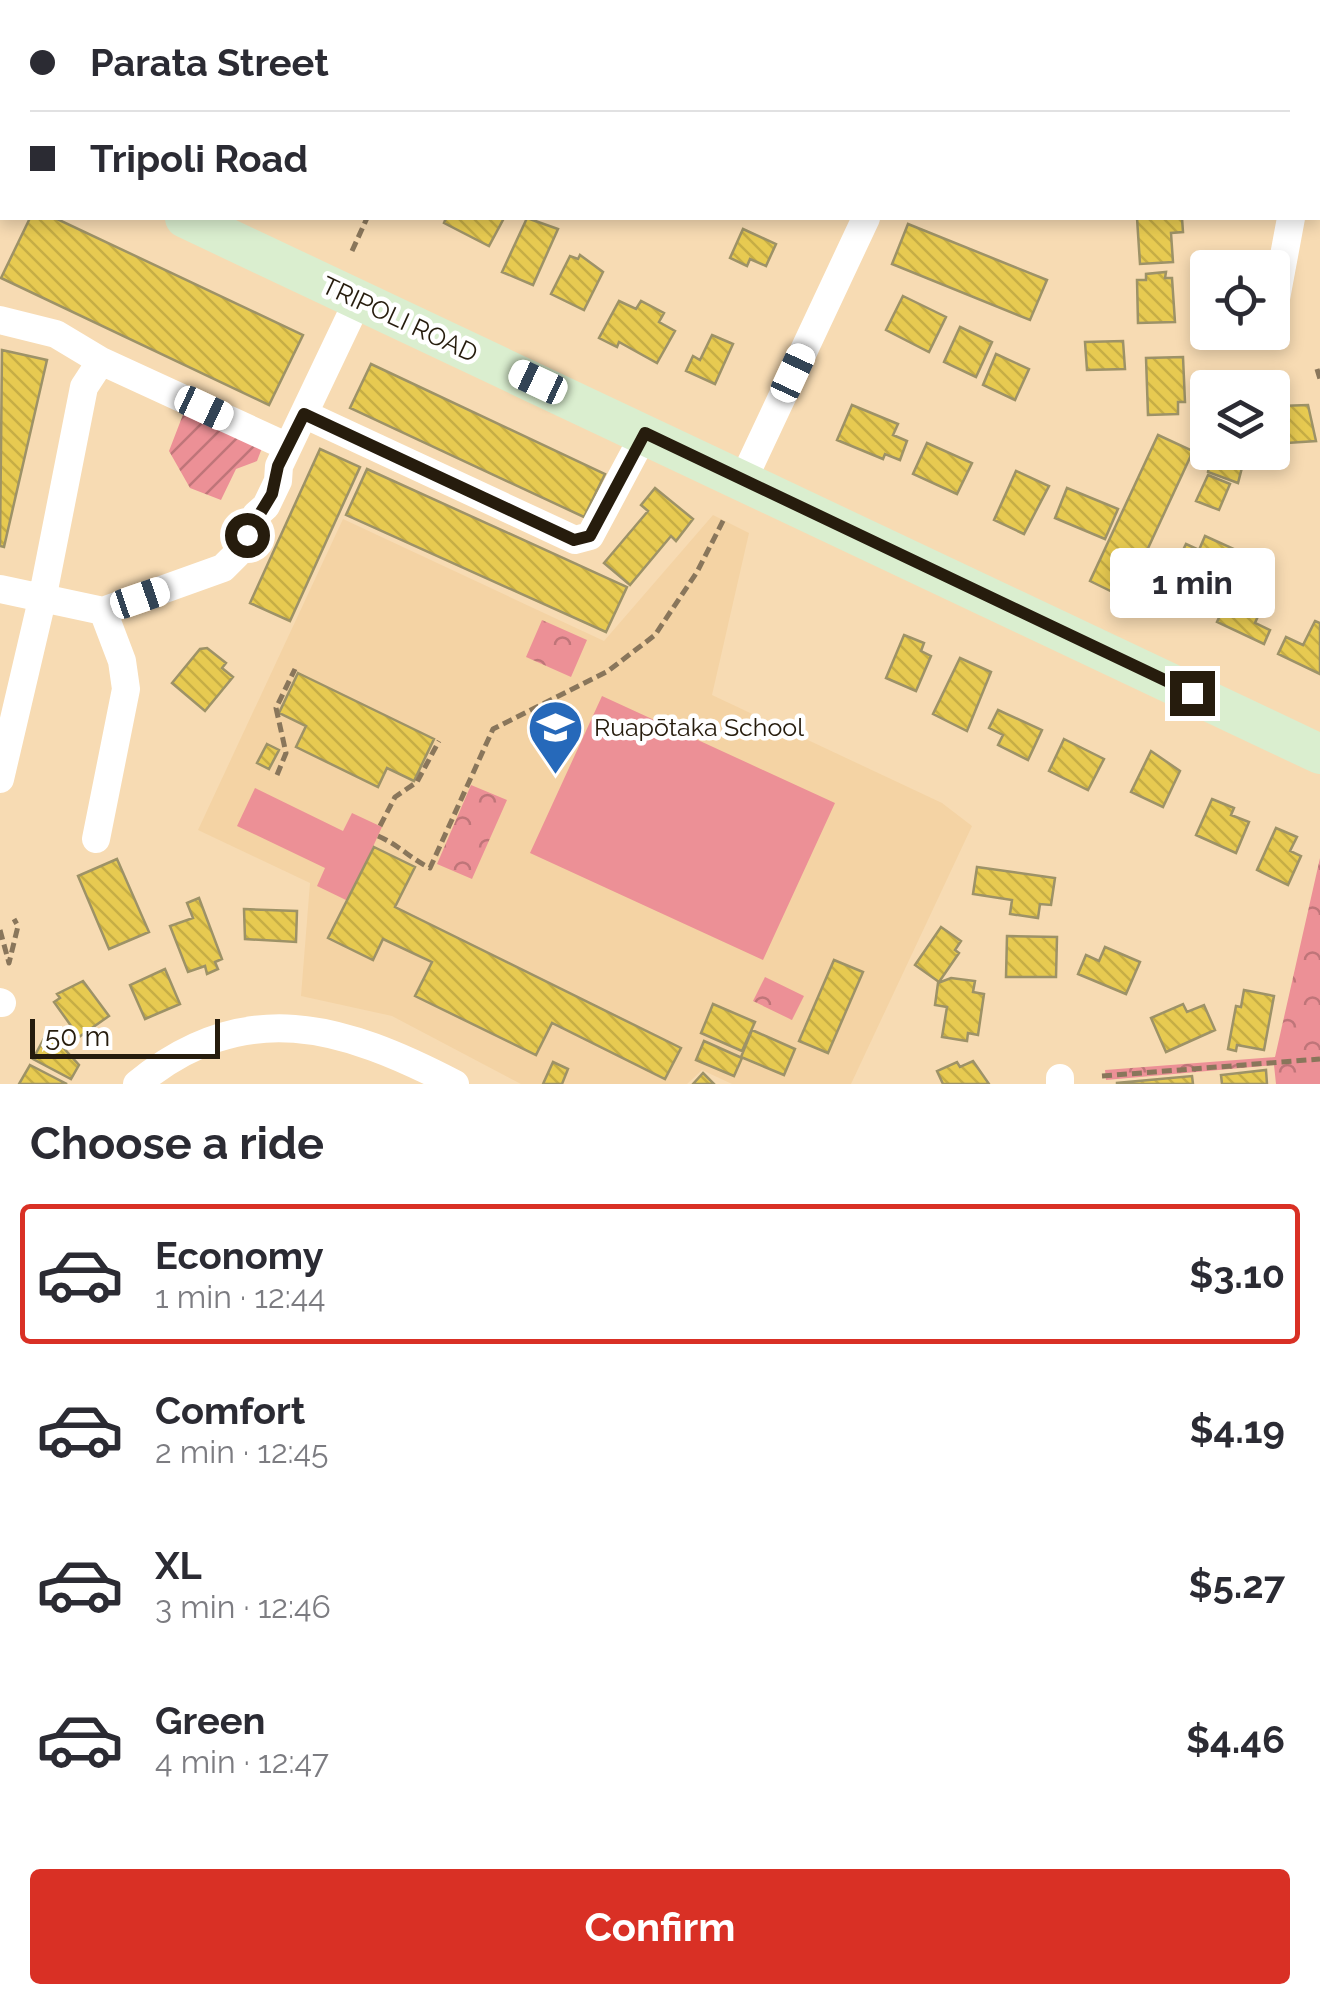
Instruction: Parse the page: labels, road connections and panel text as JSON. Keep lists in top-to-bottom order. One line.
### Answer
{"streets":{"street":["TRIPOLI ROAD"]},"places":{"school or university":["Ruapōtaka School"]},"scale_bar":"50 m","page":{"banner":["Parata Street","Tripoli Road"],"bubble":"1 min","scale":"50 m","heading":"Choose a ride","list":[{"name":"Economy","note":"1 min · 12:44","value":"$3.10"},{"name":"Comfort","note":"2 min · 12:45","value":"$4.19"},{"name":"XL","note":"3 min · 12:46","value":"$5.27"},{"name":"Green","note":"4 min · 12:47","value":"$4.46"}],"buttons":"Confirm"}}
